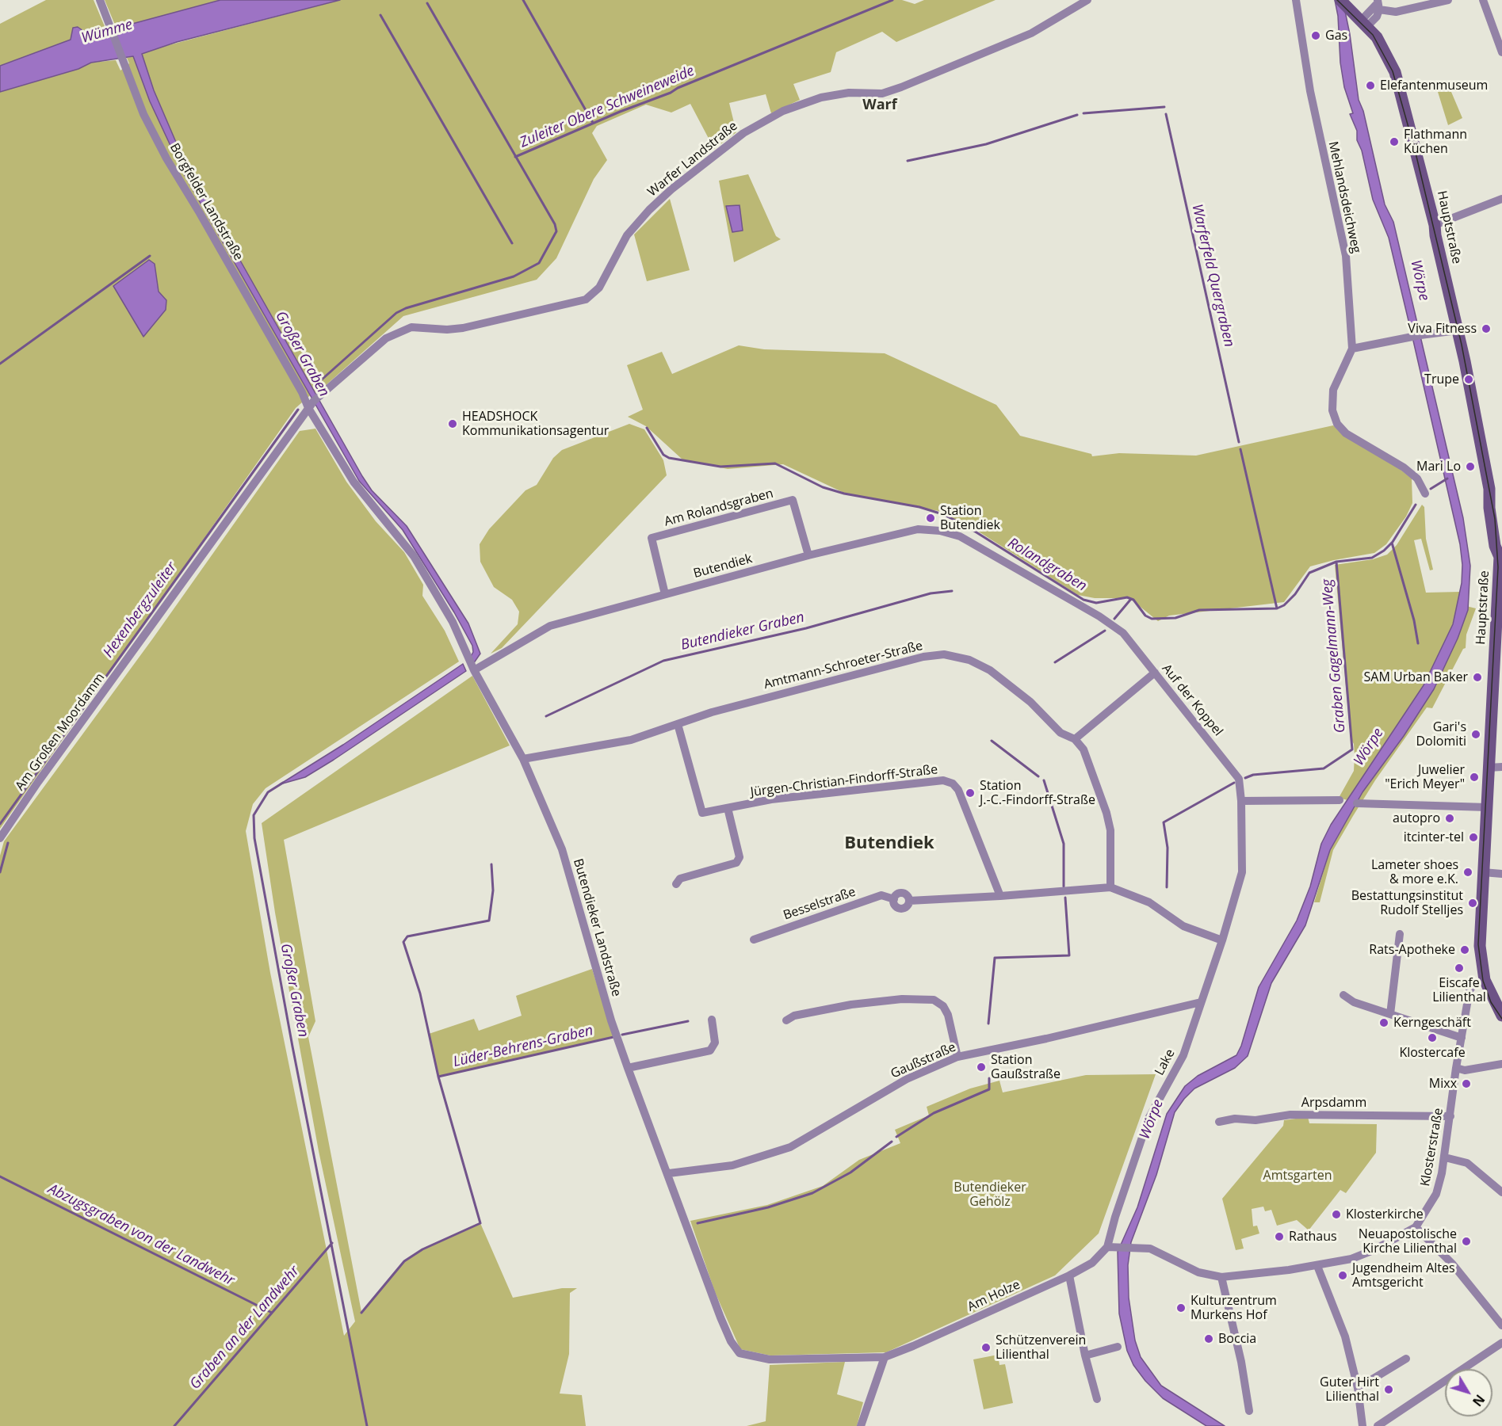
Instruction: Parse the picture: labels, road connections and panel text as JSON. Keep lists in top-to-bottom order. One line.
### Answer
{"streets":{"street":["Warfer Landstraße","Mehlandsdeichweg","Borgfelder Landstraße","Hauptstraße","Am Rolandsgraben","Butendiek","Amtmann-Schroeter-Straße","Auf der Koppel","Am Großen Moordamm","Jürgen-Christian-Findorff-Straße","Besselstraße","Butendieker Landstraße","Gaußstraße","Lake","Arpsdamm","Klosterstraße","Am Holze"]},"crossings":[["Warfer Landstraße","Borgfelder Landstraße"],["Warfer Landstraße","Am Großen Moordamm"],["Warfer Landstraße","Butendieker Landstraße"],["Borgfelder Landstraße","Am Großen Moordamm"],["Borgfelder Landstraße","Butendieker Landstraße"],["Hauptstraße","Klosterstraße"],["Am Rolandsgraben","Butendiek"],["Butendiek","Auf der Koppel"],["Butendiek","Butendieker Landstraße"],["Amtmann-Schroeter-Straße","Jürgen-Christian-Findorff-Straße"],["Amtmann-Schroeter-Straße","Butendieker Landstraße"],["Auf der Koppel","Lake"],["Am Großen Moordamm","Butendieker Landstraße"],["Jürgen-Christian-Findorff-Straße","Besselstraße"],["Butendieker Landstraße","Gaußstraße"],["Butendieker Landstraße","Am Holze"],["Gaußstraße","Lake"],["Lake","Klosterstraße"],["Lake","Am Holze"],["Arpsdamm","Klosterstraße"],["Klosterstraße","Am Holze"]],"districts":["Warf","Butendiek"],"water":["Wümme","Zuleiter Obere Schweineweide","Warferfeld Quergraben","Wörpe","Großer Graben","Rolandgraben","Hexenbergzuleiter","Butendieker Graben","Graben Gagelmann-Weg","Lüder-Behrens-Graben","Abzugsgraben von der Landwehr","Graben an der Landwehr"],"parks":["Amtsgarten","Butendieker Gehölz"],"places":["Gas","Elefantenmuseum","Flathmann Küchen","Viva Fitness","Trupe","HEADSHOCK Kommunikationsagentur","Mari Lo","Station Butendiek","SAM Urban Baker","Gari's Dolomiti","Juwelier \"Erich Meyer\"","Station J.-C.-Findorff-Straße","autopro","itcinter-tel","Lameter shoes & more e.K.","Bestattungsinstitut Rudolf Stelljes","Rats-Apotheke","Eiscafe Lilienthal","Kerngeschäft","Klostercafe","Station Gaußstraße","Mixx","Klosterkirche","Rathaus","Neuapostolische Kirche Lilienthal","Jugendheim Altes Amtsgericht","Kulturzentrum Murkens Hof","Boccia","Schützenverein Lilienthal","Guter Hirt Lilienthal"],"north":"bottom right"}
